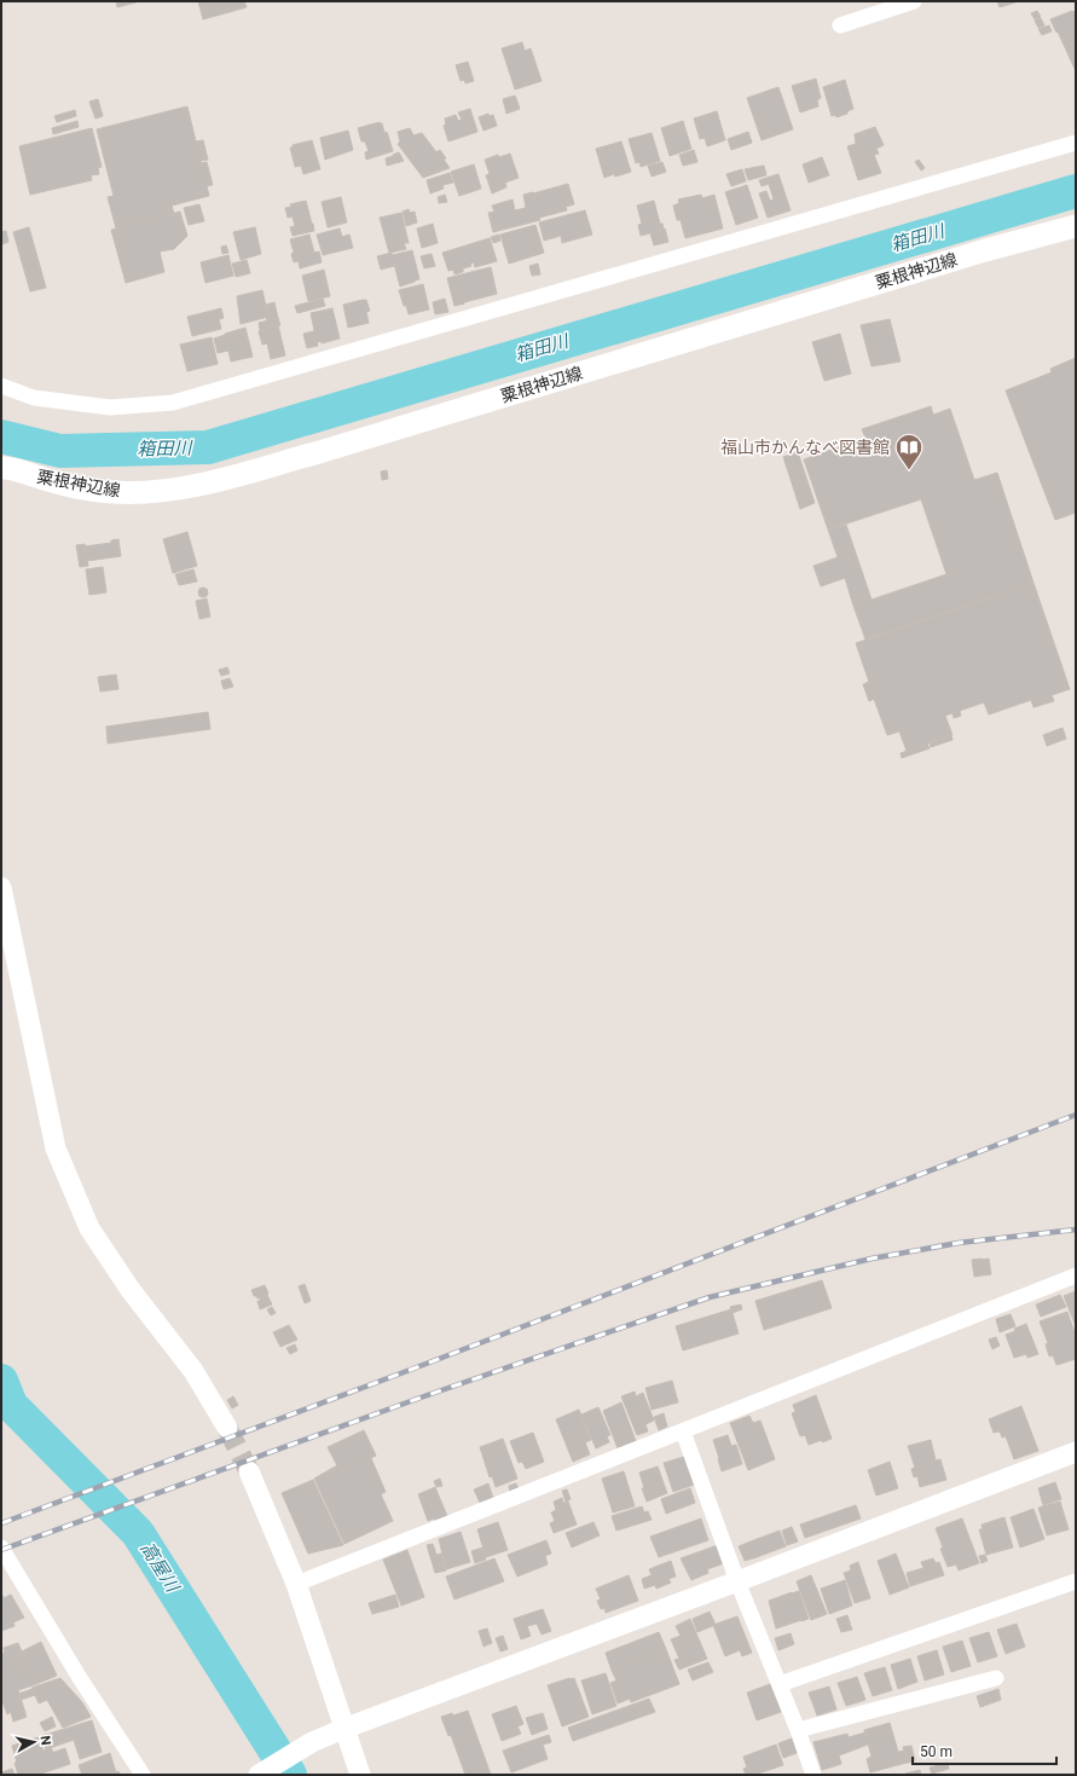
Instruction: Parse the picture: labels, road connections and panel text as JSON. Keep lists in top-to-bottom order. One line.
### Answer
{"streets":{"main road":["粟根神辺線"]},"water":["箱田川","高屋川"],"places":{"library":["福山市かんなべ図書館"]},"scale_bar":"50 m","north":"right"}
